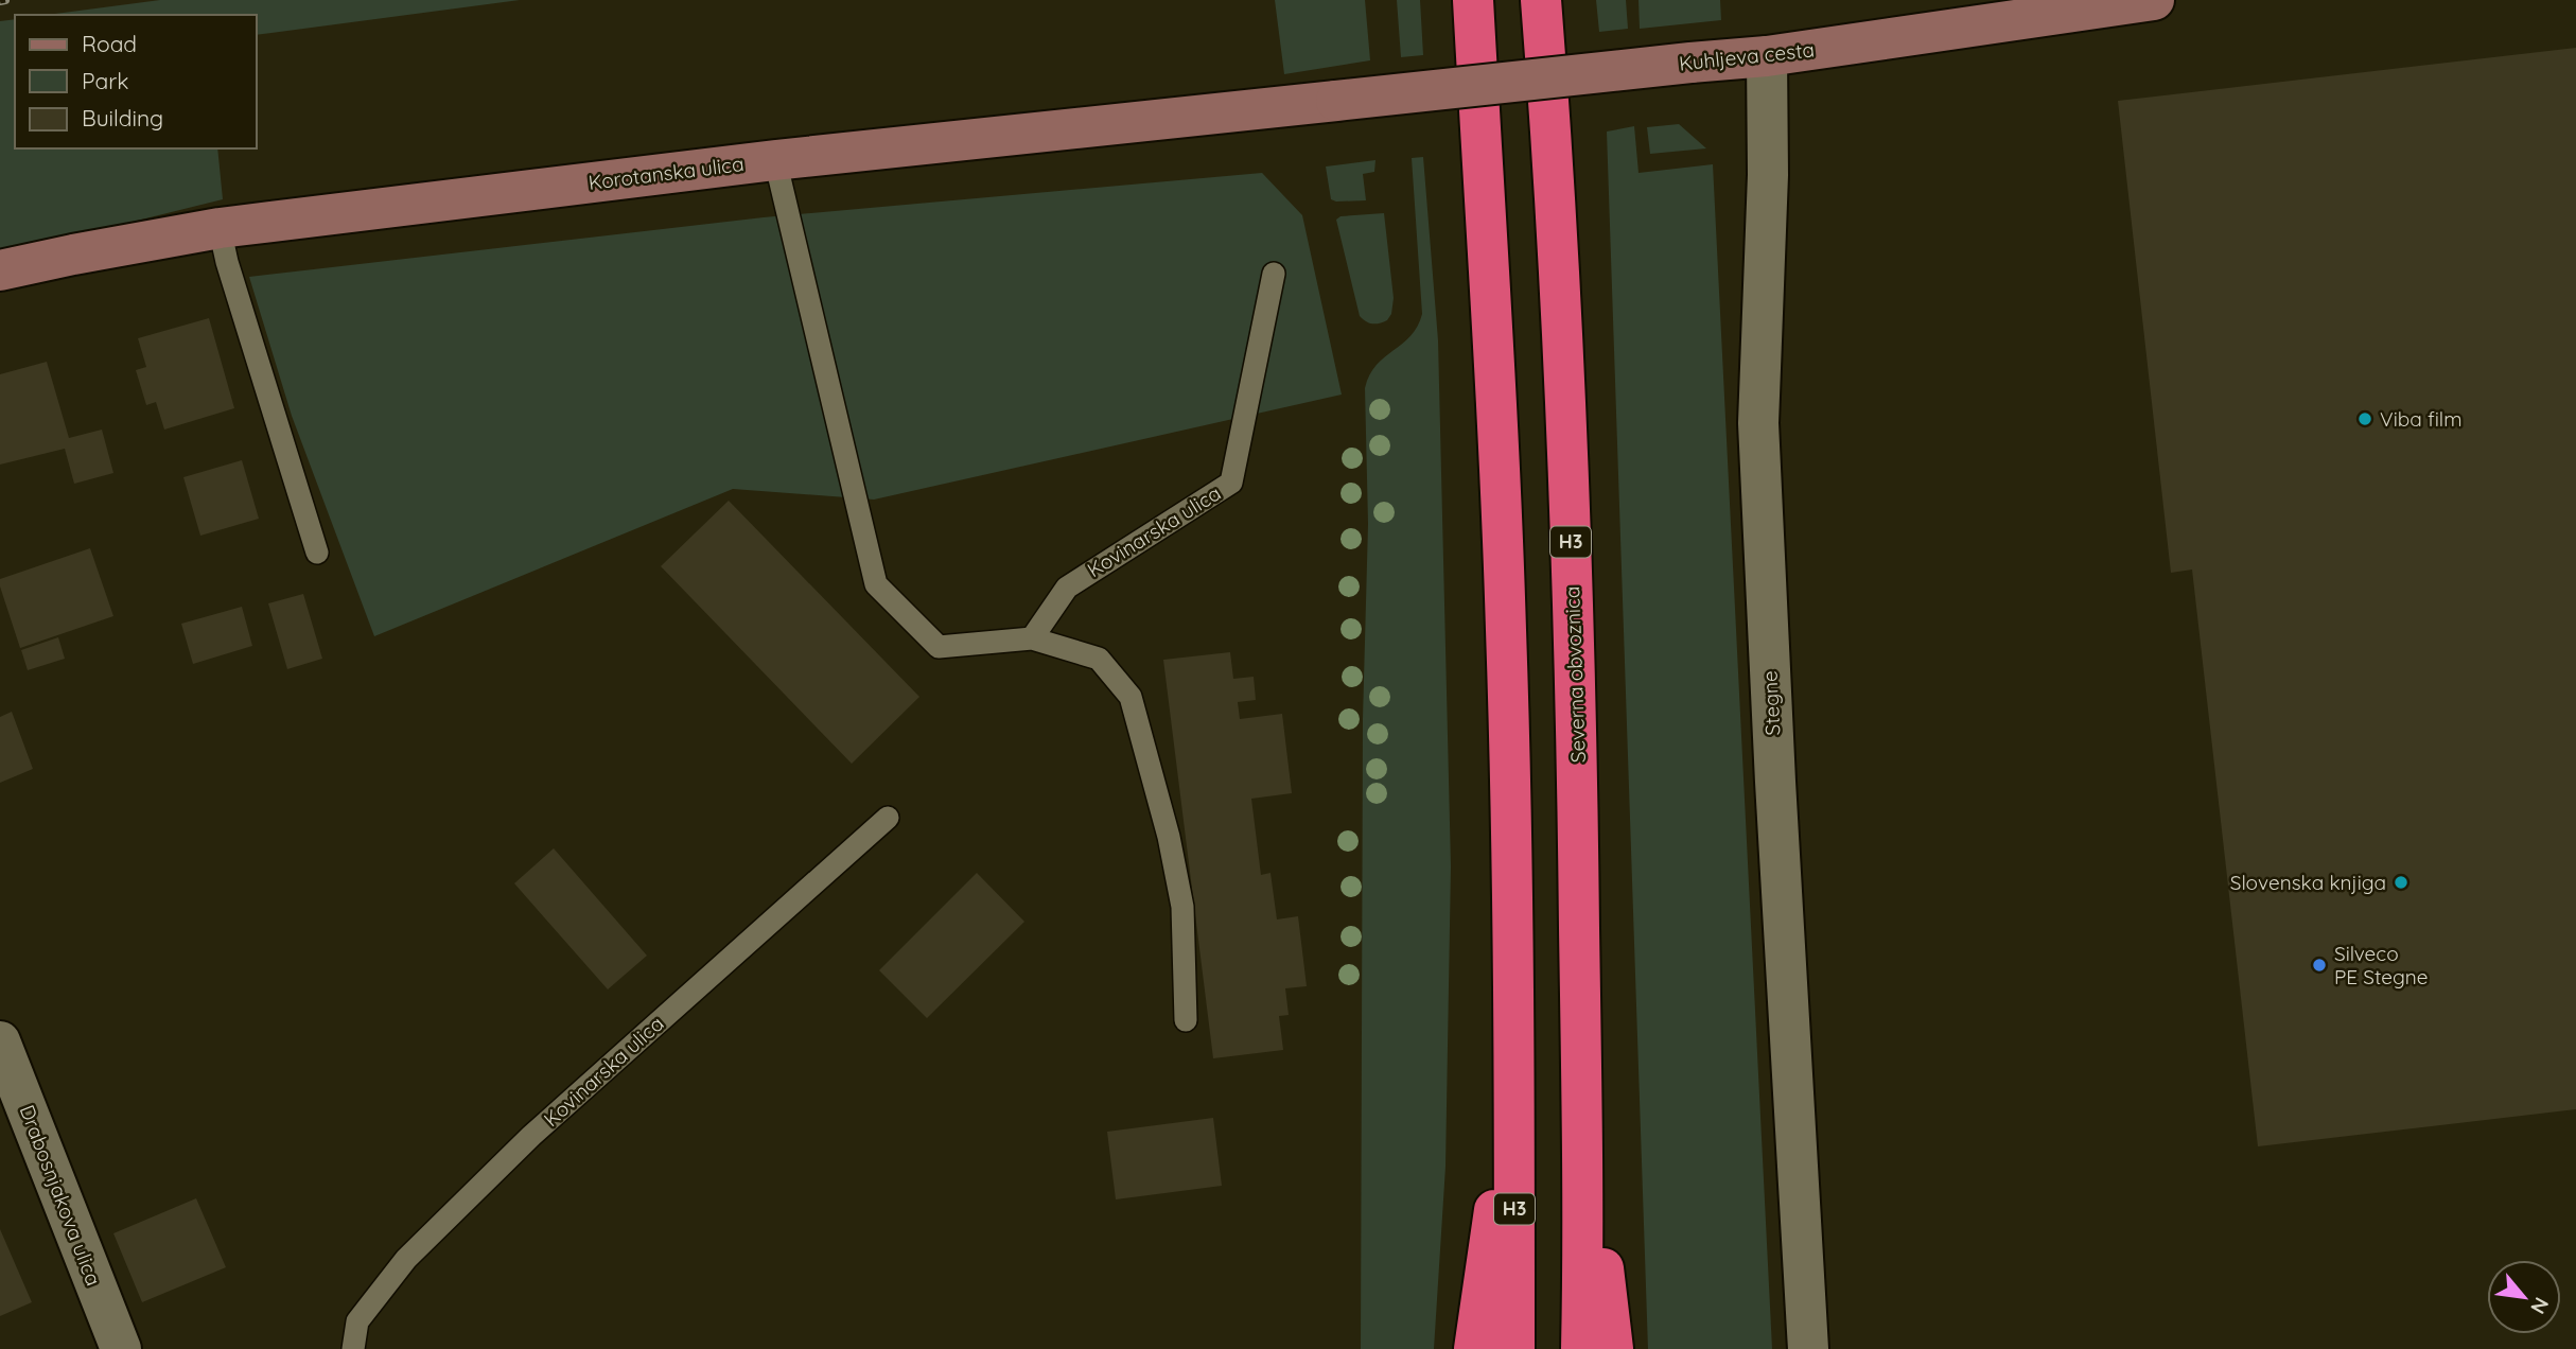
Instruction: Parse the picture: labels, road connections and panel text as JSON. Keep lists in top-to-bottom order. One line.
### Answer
{"streets":{"highway":["H3","Severna obvoznica"],"street":["Kuhljeva cesta","Korotanska ulica","Stegne","Drabosnjakova ulica"],"lane":["Kovinarska ulica"]},"crossings":[["Kuhljeva cesta","Korotanska ulica"],["Kuhljeva cesta","Stegne"]],"places":["Viba film","Slovenska knjiga","Silveco PE Stegne"],"legend":["Road","Park","Building"],"north":"bottom right"}
